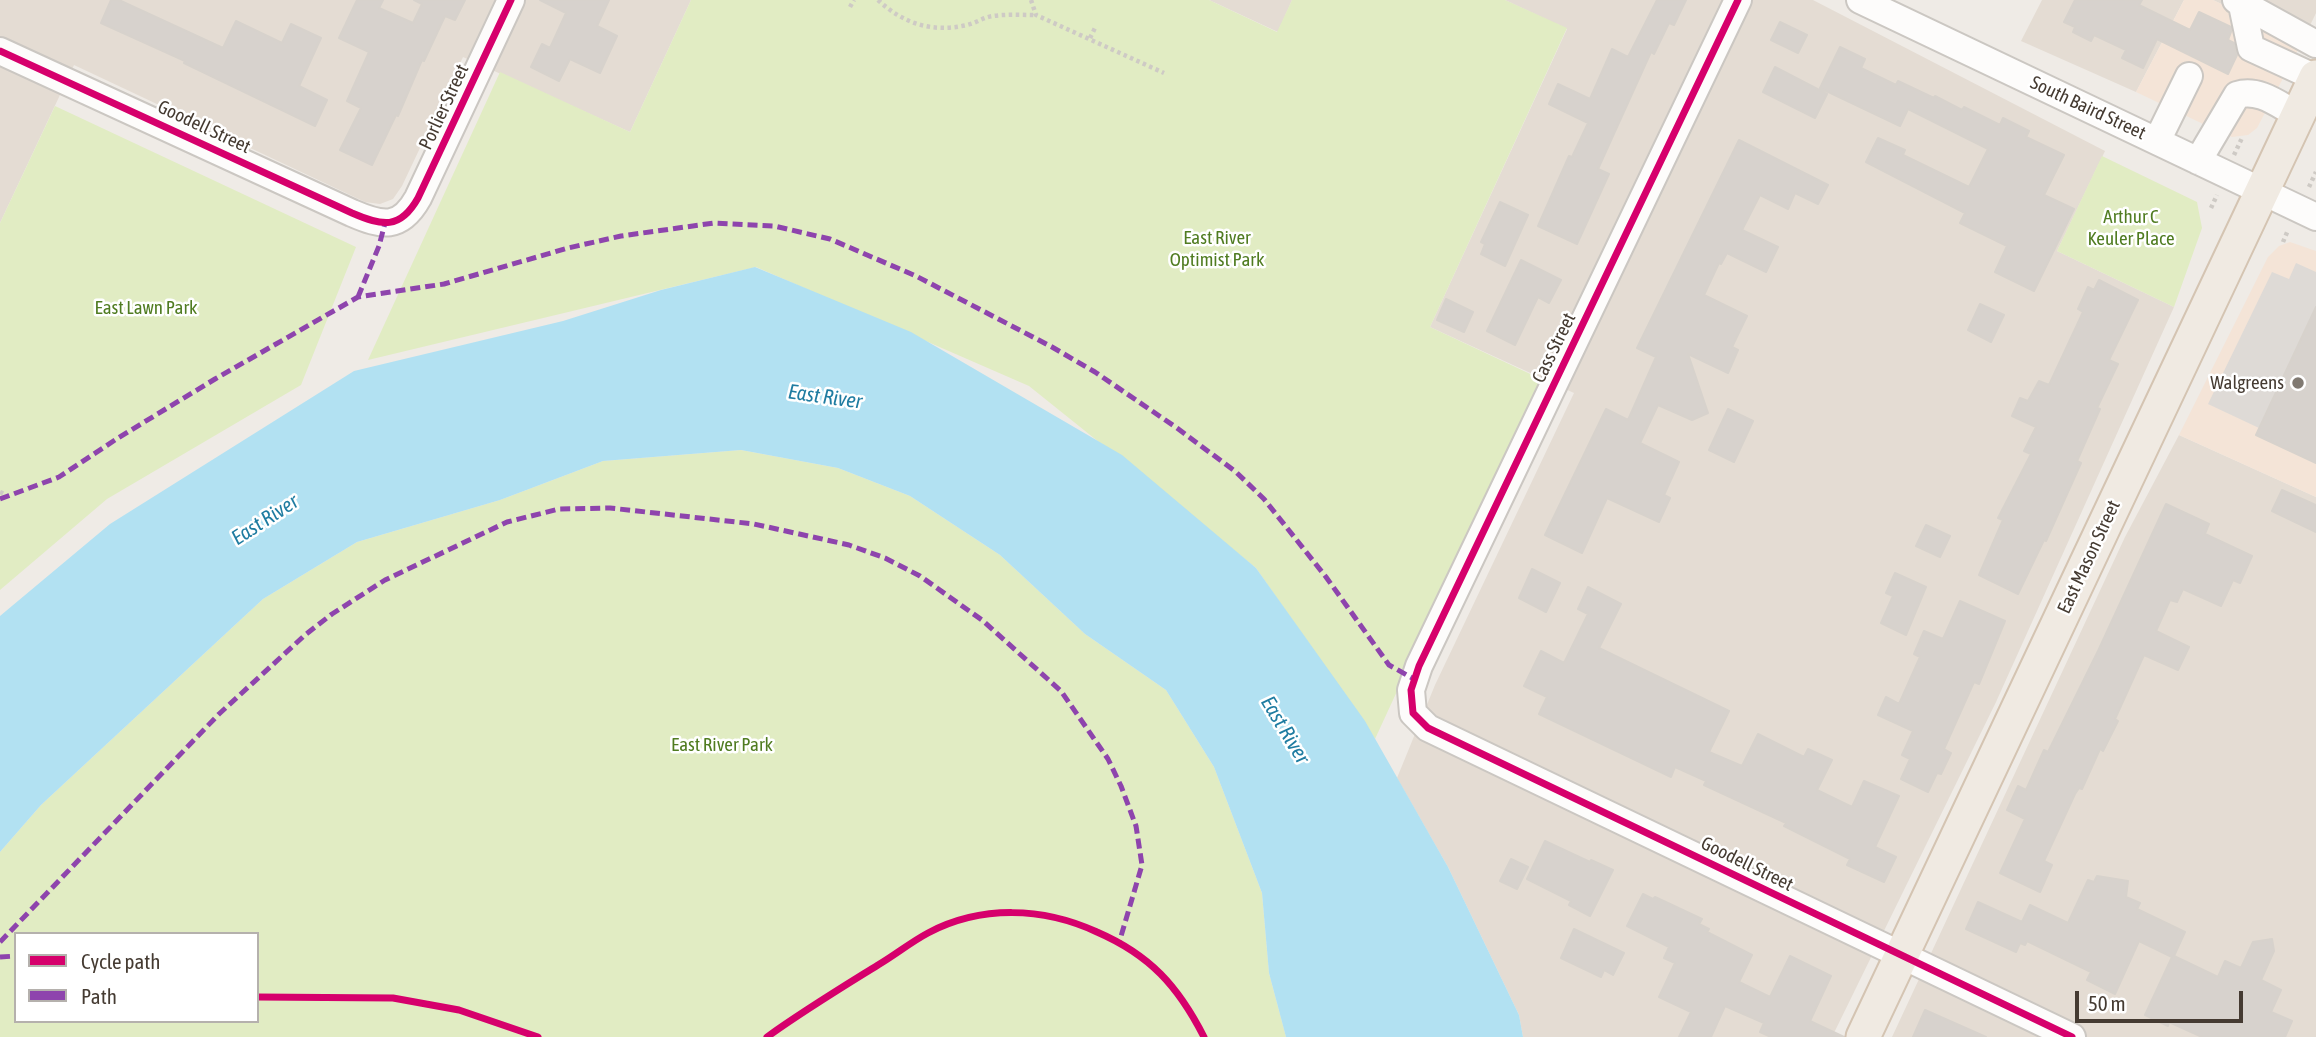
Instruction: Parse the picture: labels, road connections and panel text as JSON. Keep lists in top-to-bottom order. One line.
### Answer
{"streets":{"main road":["East Mason Street"],"street":["Porlier Street","South Baird Street","Goodell Street","Cass Street"]},"crossings":[["Porlier Street","Goodell Street"],["South Baird Street","East Mason Street"],["Goodell Street","Cass Street"],["Goodell Street","East Mason Street"]],"water":["East River"],"parks":["Arthur C Keuler Place","East River Optimist Park","East Lawn Park","East River Park"],"places":["Walgreens"],"legend":["Cycle path","Path"],"scale_bar":"50 m"}
